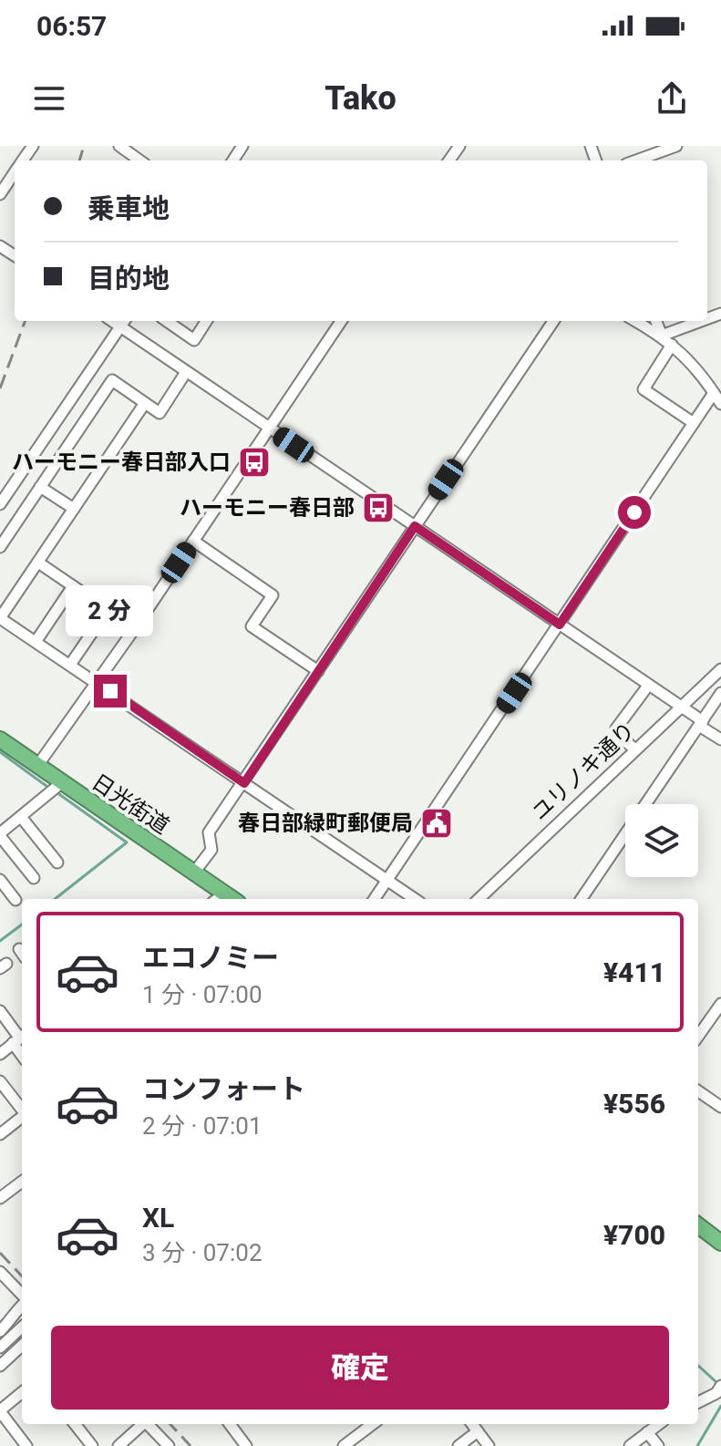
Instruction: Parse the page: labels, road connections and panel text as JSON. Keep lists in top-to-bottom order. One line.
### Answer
{"streets":{"highway":["日光街道"],"street":["ユリノキ通り"]},"places":{"bus stop":["ハーモニー春日部入口","ハーモニー春日部"],"public building":["春日部緑町郵便局"]},"page":{"status":"06:57","header":"Tako","banner":["乗車地","目的地"],"bubble":"2 分","list":[{"name":"エコノミー","note":"1 分 · 07:00","value":"¥411"},{"name":"コンフォート","note":"2 分 · 07:01","value":"¥556"},{"name":"XL","note":"3 分 · 07:02","value":"¥700"}],"buttons":"確定"}}
